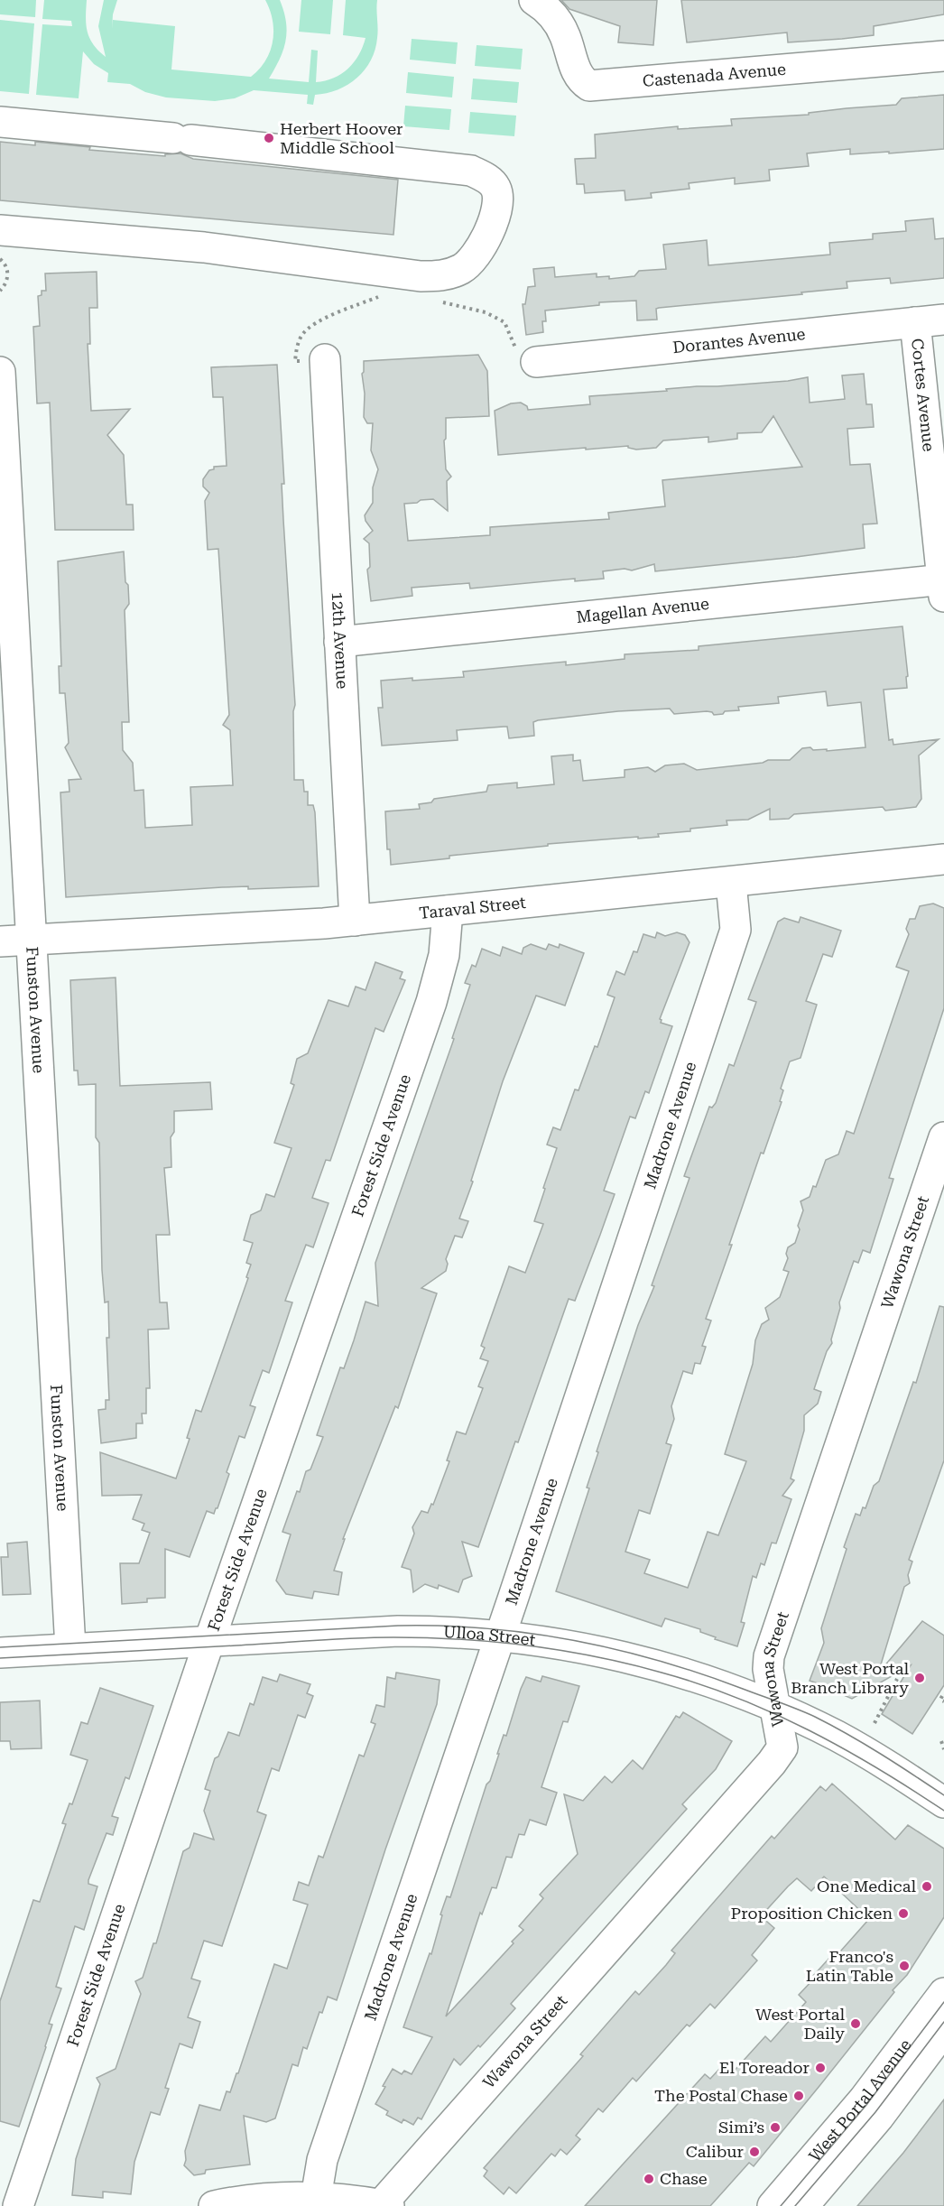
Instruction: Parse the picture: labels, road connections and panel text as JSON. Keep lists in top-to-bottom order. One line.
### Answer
{"streets":{"street":["Castenada Avenue","Dorantes Avenue","Cortes Avenue","Magellan Avenue","12th Avenue","Taraval Street","Funston Avenue","Madrone Avenue","Forest Side Avenue","Wawona Street","Ulloa Street","West Portal Avenue"]},"crossings":[["Dorantes Avenue","Cortes Avenue"],["Cortes Avenue","Magellan Avenue"],["Magellan Avenue","12th Avenue"],["12th Avenue","Taraval Street"],["Taraval Street","Funston Avenue"],["Taraval Street","Madrone Avenue"],["Taraval Street","Forest Side Avenue"],["Funston Avenue","Ulloa Street"],["Madrone Avenue","Ulloa Street"],["Forest Side Avenue","Ulloa Street"],["Wawona Street","Ulloa Street"]],"places":["Herbert Hoover Middle School","West Portal Branch Library","One Medical","Proposition Chicken","Franco's Latin Table","West Portal Daily","El Toreador","The Postal Chase","Simi’s","Calibur","Chase"]}
